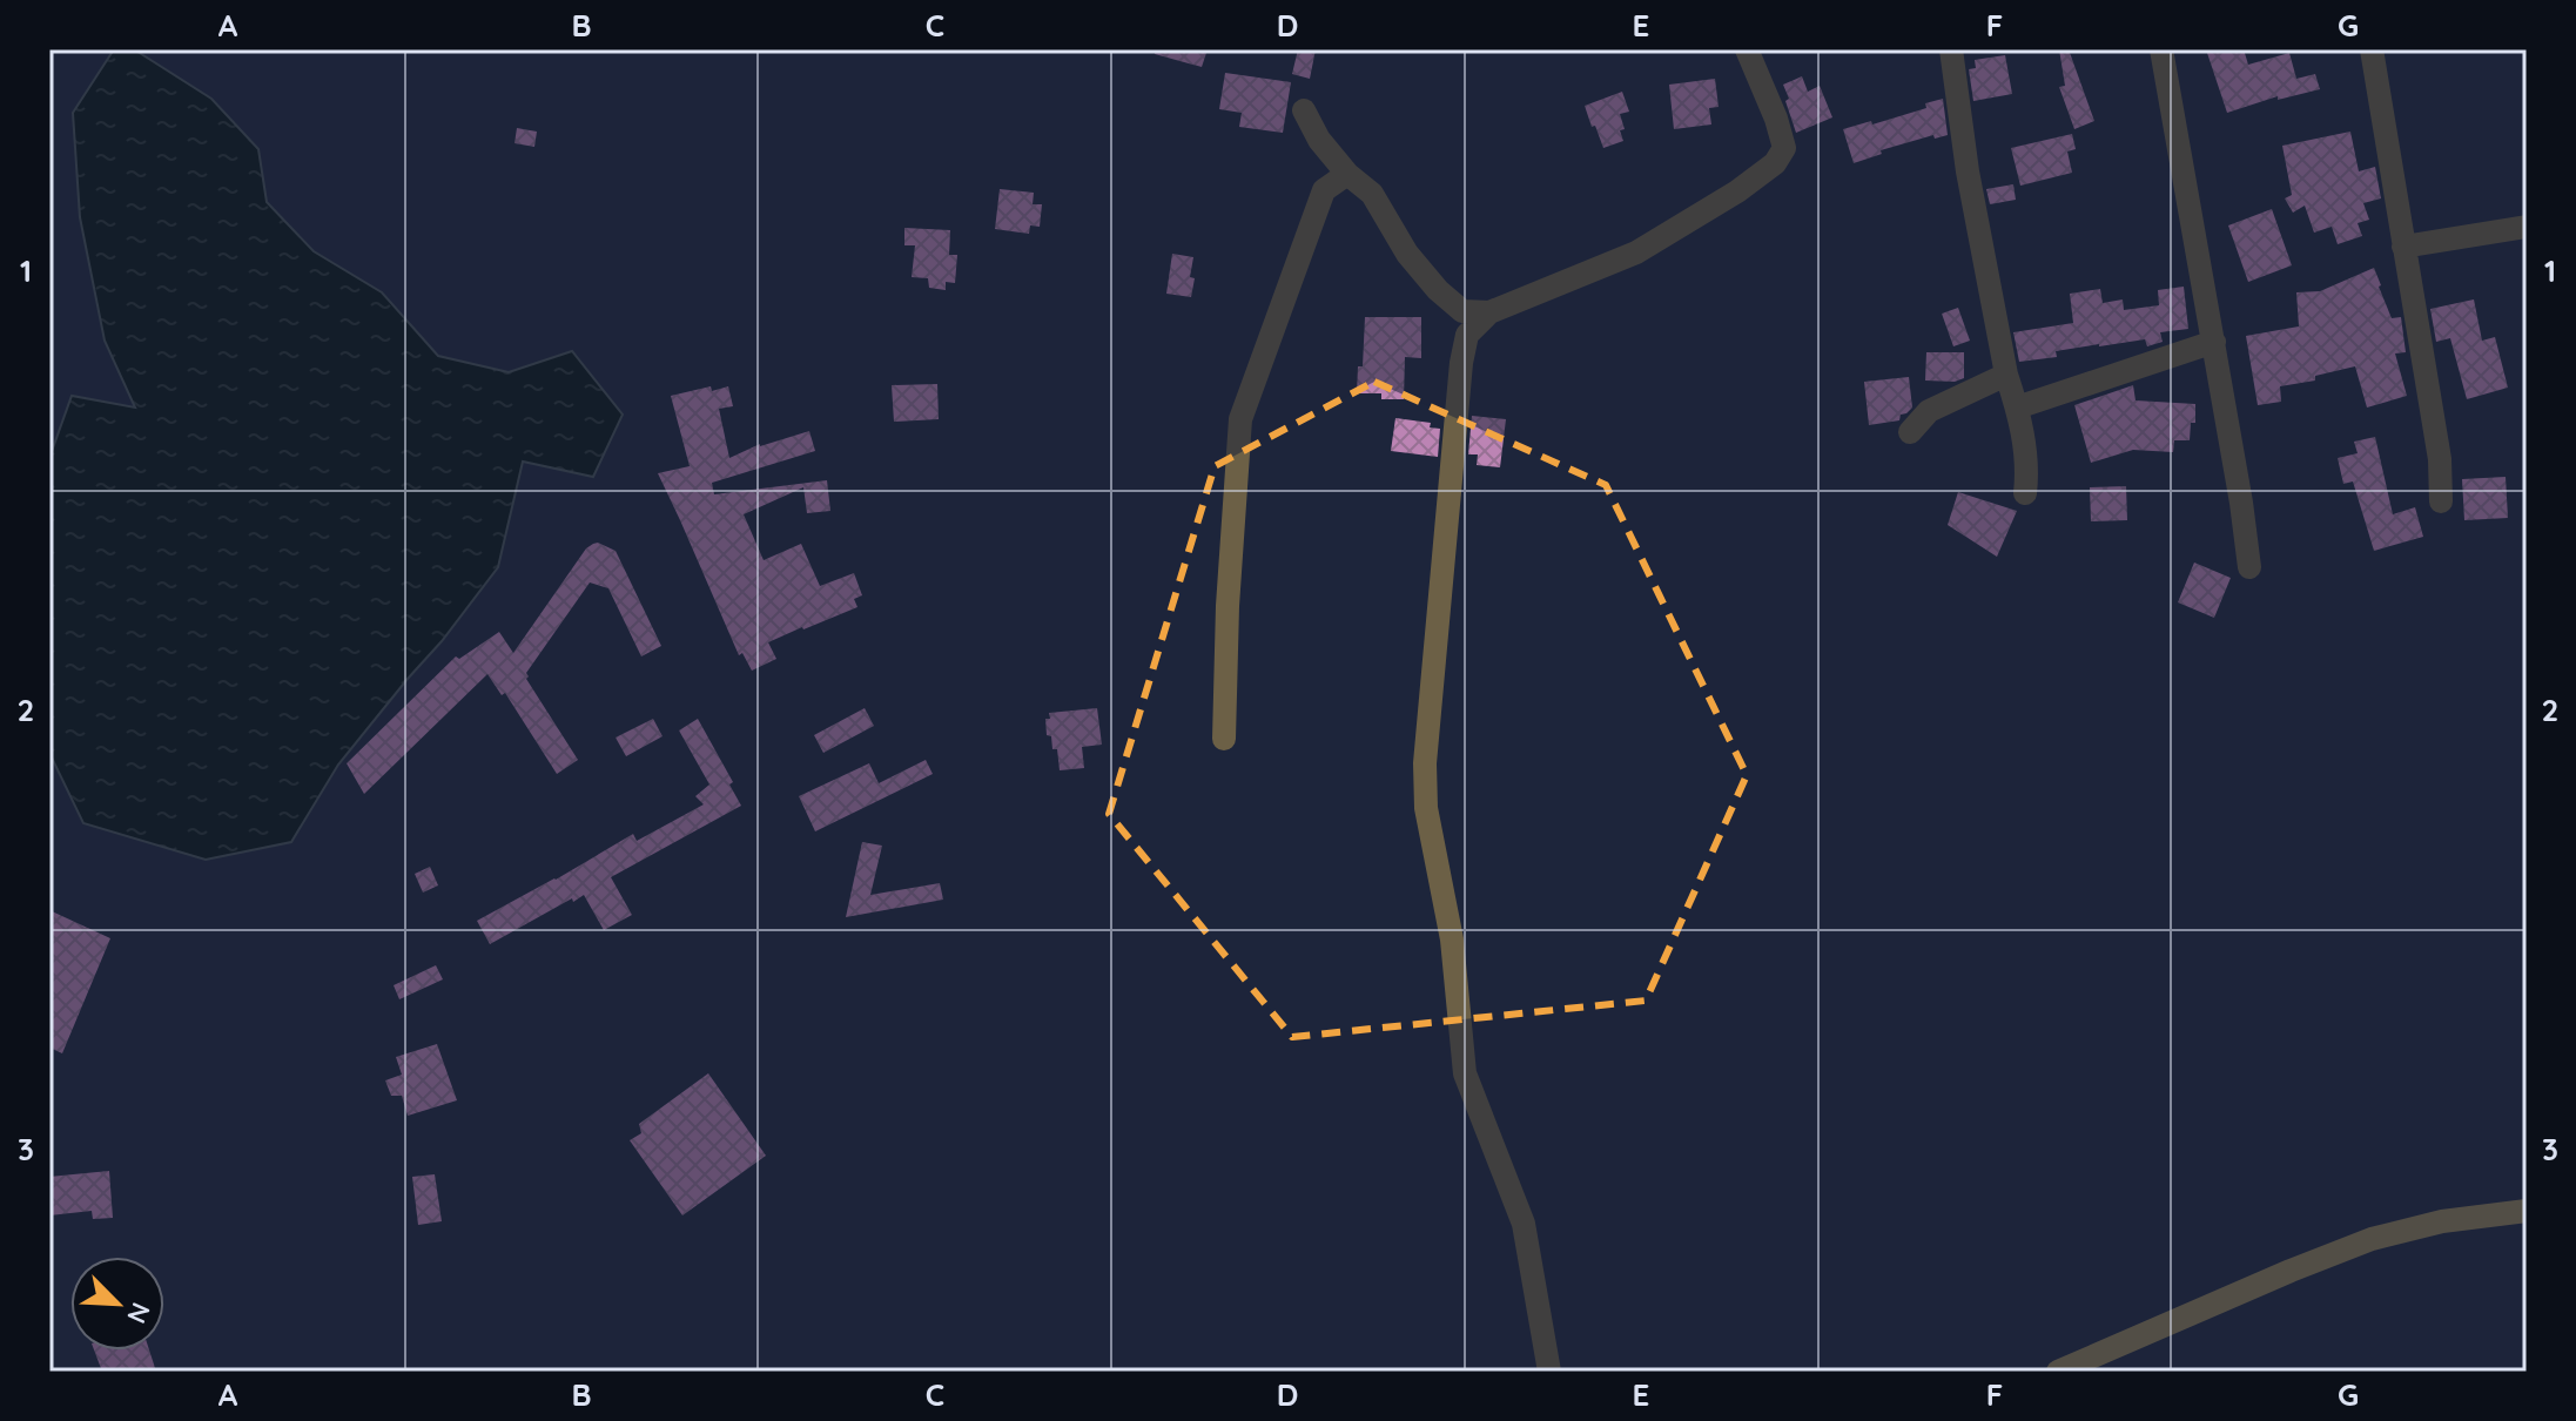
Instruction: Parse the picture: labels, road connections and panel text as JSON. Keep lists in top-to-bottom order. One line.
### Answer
{"north":"bottom right","grid":{"columns":["A","B","C","D","E","F","G"],"rows":["1","2","3"]}}
